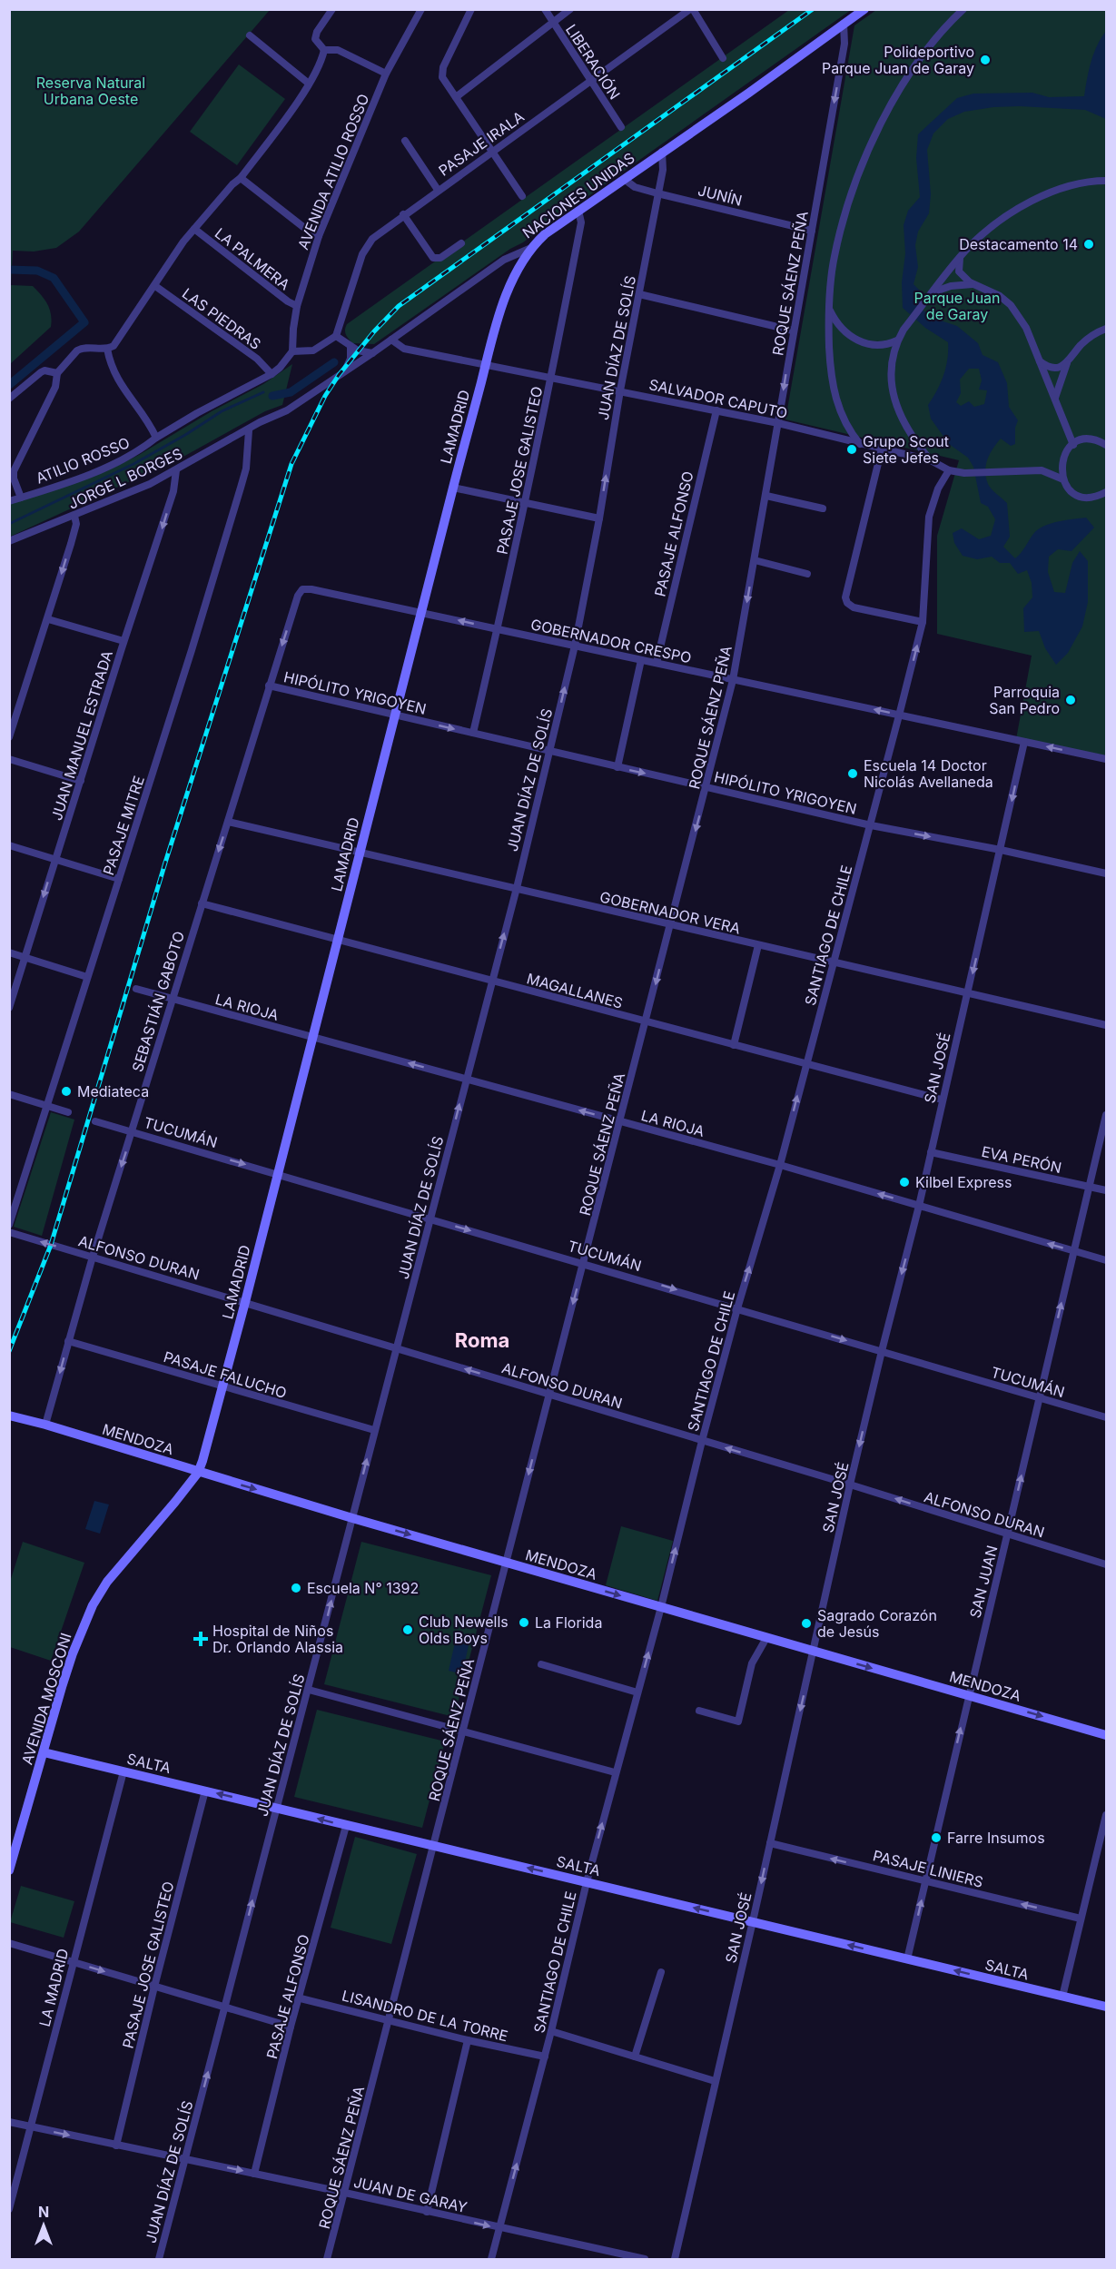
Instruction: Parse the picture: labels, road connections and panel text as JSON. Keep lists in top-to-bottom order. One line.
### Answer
{"streets":{"street":["LIBERACIÓN","PASAJE IRALA","AVENIDA ATILIO ROSSO","NACIONES UNIDAS","JUNÍN","LA PALMERA","ROQUE SÁENZ PEÑA","LAS PIEDRAS","JUAN DÍAZ DE SOLÍS","SALVADOR CAPUTO","LAMADRID","ATILIO ROSSO","PASAJE JOSE GALISTEO","JORGE L BORGES","PASAJE ALFONSO","GOBERNADOR CRESPO","HIPÓLITO YRIGOYEN","JUAN MANUEL ESTRADA","PASAJE MITRE","GOBERNADOR VERA","SANTIAGO DE CHILE","MAGALLANES","SEBASTIÁN GABOTO","LA RIOJA","SAN JOSÉ","TUCUMÁN","EVA PERÓN","ALFONSO DURAN","PASAJE FALUCHO","MENDOZA","SAN JUAN","AVENIDA MOSCONI","SALTA","PASAJE LINIERS","LA MADRID","LISANDRO DE LA TORRE","JUAN DE GARAY"]},"crossings":[["LIBERACIÓN","PASAJE IRALA"],["AVENIDA ATILIO ROSSO","LA PALMERA"],["AVENIDA ATILIO ROSSO","ATILIO ROSSO"],["NACIONES UNIDAS","JUNÍN"],["NACIONES UNIDAS","ROQUE SÁENZ PEÑA"],["NACIONES UNIDAS","JUAN DÍAZ DE SOLÍS"],["NACIONES UNIDAS","SALVADOR CAPUTO"],["NACIONES UNIDAS","LAMADRID"],["NACIONES UNIDAS","PASAJE JOSE GALISTEO"],["NACIONES UNIDAS","JORGE L BORGES"],["NACIONES UNIDAS","PASAJE MITRE"],["JUNÍN","ROQUE SÁENZ PEÑA"],["JUNÍN","JUAN DÍAZ DE SOLÍS"],["ROQUE SÁENZ PEÑA","SALVADOR CAPUTO"],["ROQUE SÁENZ PEÑA","GOBERNADOR CRESPO"],["ROQUE SÁENZ PEÑA","HIPÓLITO YRIGOYEN"],["ROQUE SÁENZ PEÑA","GOBERNADOR VERA"],["ROQUE SÁENZ PEÑA","MAGALLANES"],["ROQUE SÁENZ PEÑA","LA RIOJA"],["ROQUE SÁENZ PEÑA","TUCUMÁN"],["ROQUE SÁENZ PEÑA","ALFONSO DURAN"],["ROQUE SÁENZ PEÑA","MENDOZA"],["ROQUE SÁENZ PEÑA","SALTA"],["ROQUE SÁENZ PEÑA","LISANDRO DE LA TORRE"],["ROQUE SÁENZ PEÑA","JUAN DE GARAY"],["LAS PIEDRAS","ATILIO ROSSO"],["JUAN DÍAZ DE SOLÍS","SALVADOR CAPUTO"],["JUAN DÍAZ DE SOLÍS","GOBERNADOR CRESPO"],["JUAN DÍAZ DE SOLÍS","HIPÓLITO YRIGOYEN"],["JUAN DÍAZ DE SOLÍS","GOBERNADOR VERA"],["JUAN DÍAZ DE SOLÍS","MAGALLANES"],["JUAN DÍAZ DE SOLÍS","LA RIOJA"],["JUAN DÍAZ DE SOLÍS","TUCUMÁN"],["JUAN DÍAZ DE SOLÍS","ALFONSO DURAN"],["JUAN DÍAZ DE SOLÍS","PASAJE FALUCHO"],["JUAN DÍAZ DE SOLÍS","MENDOZA"],["JUAN DÍAZ DE SOLÍS","SALTA"],["JUAN DÍAZ DE SOLÍS","JUAN DE GARAY"],["SALVADOR CAPUTO","LAMADRID"],["SALVADOR CAPUTO","PASAJE JOSE GALISTEO"],["SALVADOR CAPUTO","PASAJE ALFONSO"],["SALVADOR CAPUTO","SANTIAGO DE CHILE"],["LAMADRID","GOBERNADOR CRESPO"],["LAMADRID","HIPÓLITO YRIGOYEN"],["LAMADRID","GOBERNADOR VERA"],["LAMADRID","MAGALLANES"],["LAMADRID","LA RIOJA"],["LAMADRID","TUCUMÁN"],["LAMADRID","ALFONSO DURAN"],["LAMADRID","PASAJE FALUCHO"],["LAMADRID","MENDOZA"],["LAMADRID","AVENIDA MOSCONI"],["PASAJE JOSE GALISTEO","GOBERNADOR CRESPO"],["PASAJE JOSE GALISTEO","HIPÓLITO YRIGOYEN"],["PASAJE JOSE GALISTEO","SALTA"],["PASAJE JOSE GALISTEO","JUAN DE GARAY"],["JORGE L BORGES","JUAN MANUEL ESTRADA"],["JORGE L BORGES","PASAJE MITRE"],["PASAJE ALFONSO","GOBERNADOR CRESPO"],["PASAJE ALFONSO","SALTA"],["PASAJE ALFONSO","LISANDRO DE LA TORRE"],["PASAJE ALFONSO","JUAN DE GARAY"],["GOBERNADOR CRESPO","SANTIAGO DE CHILE"],["GOBERNADOR CRESPO","SEBASTIÁN GABOTO"],["GOBERNADOR CRESPO","SAN JOSÉ"],["HIPÓLITO YRIGOYEN","SANTIAGO DE CHILE"],["HIPÓLITO YRIGOYEN","SEBASTIÁN GABOTO"],["HIPÓLITO YRIGOYEN","SAN JOSÉ"],["GOBERNADOR VERA","SANTIAGO DE CHILE"],["GOBERNADOR VERA","SEBASTIÁN GABOTO"],["GOBERNADOR VERA","SAN JOSÉ"],["SANTIAGO DE CHILE","MAGALLANES"],["SANTIAGO DE CHILE","LA RIOJA"],["SANTIAGO DE CHILE","TUCUMÁN"],["SANTIAGO DE CHILE","ALFONSO DURAN"],["SANTIAGO DE CHILE","MENDOZA"],["SANTIAGO DE CHILE","SALTA"],["SANTIAGO DE CHILE","LISANDRO DE LA TORRE"],["SANTIAGO DE CHILE","JUAN DE GARAY"],["MAGALLANES","SEBASTIÁN GABOTO"],["MAGALLANES","SAN JOSÉ"],["SEBASTIÁN GABOTO","LA RIOJA"],["SEBASTIÁN GABOTO","TUCUMÁN"],["SEBASTIÁN GABOTO","ALFONSO DURAN"],["SEBASTIÁN GABOTO","PASAJE FALUCHO"],["SEBASTIÁN GABOTO","MENDOZA"],["LA RIOJA","SAN JOSÉ"],["LA RIOJA","SAN JUAN"],["SAN JOSÉ","TUCUMÁN"],["SAN JOSÉ","EVA PERÓN"],["SAN JOSÉ","ALFONSO DURAN"],["SAN JOSÉ","MENDOZA"],["SAN JOSÉ","SALTA"],["SAN JOSÉ","PASAJE LINIERS"],["TUCUMÁN","SAN JUAN"],["EVA PERÓN","SAN JUAN"],["ALFONSO DURAN","SAN JUAN"],["MENDOZA","SAN JUAN"],["MENDOZA","AVENIDA MOSCONI"],["SAN JUAN","SALTA"],["SAN JUAN","PASAJE LINIERS"],["AVENIDA MOSCONI","SALTA"],["SALTA","LA MADRID"],["LA MADRID","JUAN DE GARAY"]],"one_way":["ROQUE SÁENZ PEÑA","JUAN DÍAZ DE SOLÍS","GOBERNADOR CRESPO","HIPÓLITO YRIGOYEN","JUAN MANUEL ESTRADA","SANTIAGO DE CHILE","SEBASTIÁN GABOTO","LA RIOJA","SAN JOSÉ","TUCUMÁN","ALFONSO DURAN","MENDOZA","SAN JUAN","SALTA","PASAJE LINIERS","JUAN DE GARAY"],"districts":["Roma"],"parks":["Reserva Natural Urbana Oeste","Parque Juan de Garay"],"places":{"other":["Polideportivo Parque Juan de Garay","Destacamento 14","Grupo Scout Siete Jefes","Parroquia San Pedro","Escuela 14 Doctor Nicolás Avellaneda","Mediateca","Kilbel Express","Escuela N° 1392","La Florida","Sagrado Corazón de Jesús","Club Newells Olds Boys","Farre Insumos"],"health":["Hospital de Niños Dr. Orlando Alassia"]},"north":"top"}
